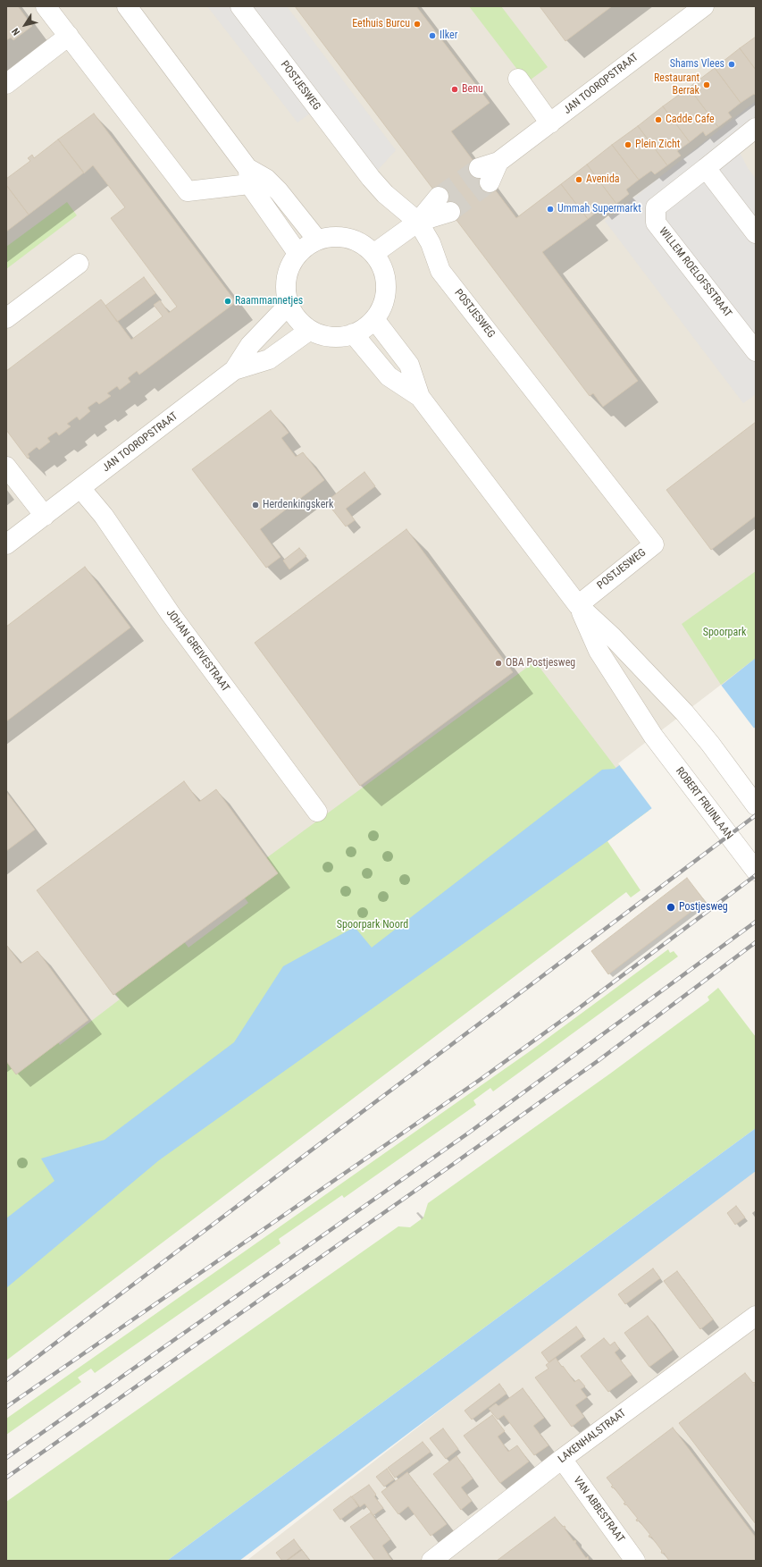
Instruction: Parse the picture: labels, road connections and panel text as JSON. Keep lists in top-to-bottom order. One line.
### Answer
{"streets":{"street":["JAN TOOROPSTRAAT","POSTJESWEG","WILLEM ROELOFSSTRAAT","JOHAN GREIVESTRAAT","ROBERT FRUINLAAN","LAKENHALSTRAAT","VAN ABBESTRAAT"]},"crossings":[["JAN TOOROPSTRAAT","JOHAN GREIVESTRAAT"],["POSTJESWEG","ROBERT FRUINLAAN"],["LAKENHALSTRAAT","VAN ABBESTRAAT"]],"parks":["Spoorpark","Spoorpark Noord"],"places":["Eethuis Burcu","Ilker","Shams Vlees","Restaurant Berrak","Benu","Cadde Cafe","Plein Zicht","Avenida","Ummah Supermarkt","Raammannetjes","Herdenkingskerk","OBA Postjesweg","Postjesweg"],"north":"bottom left"}
